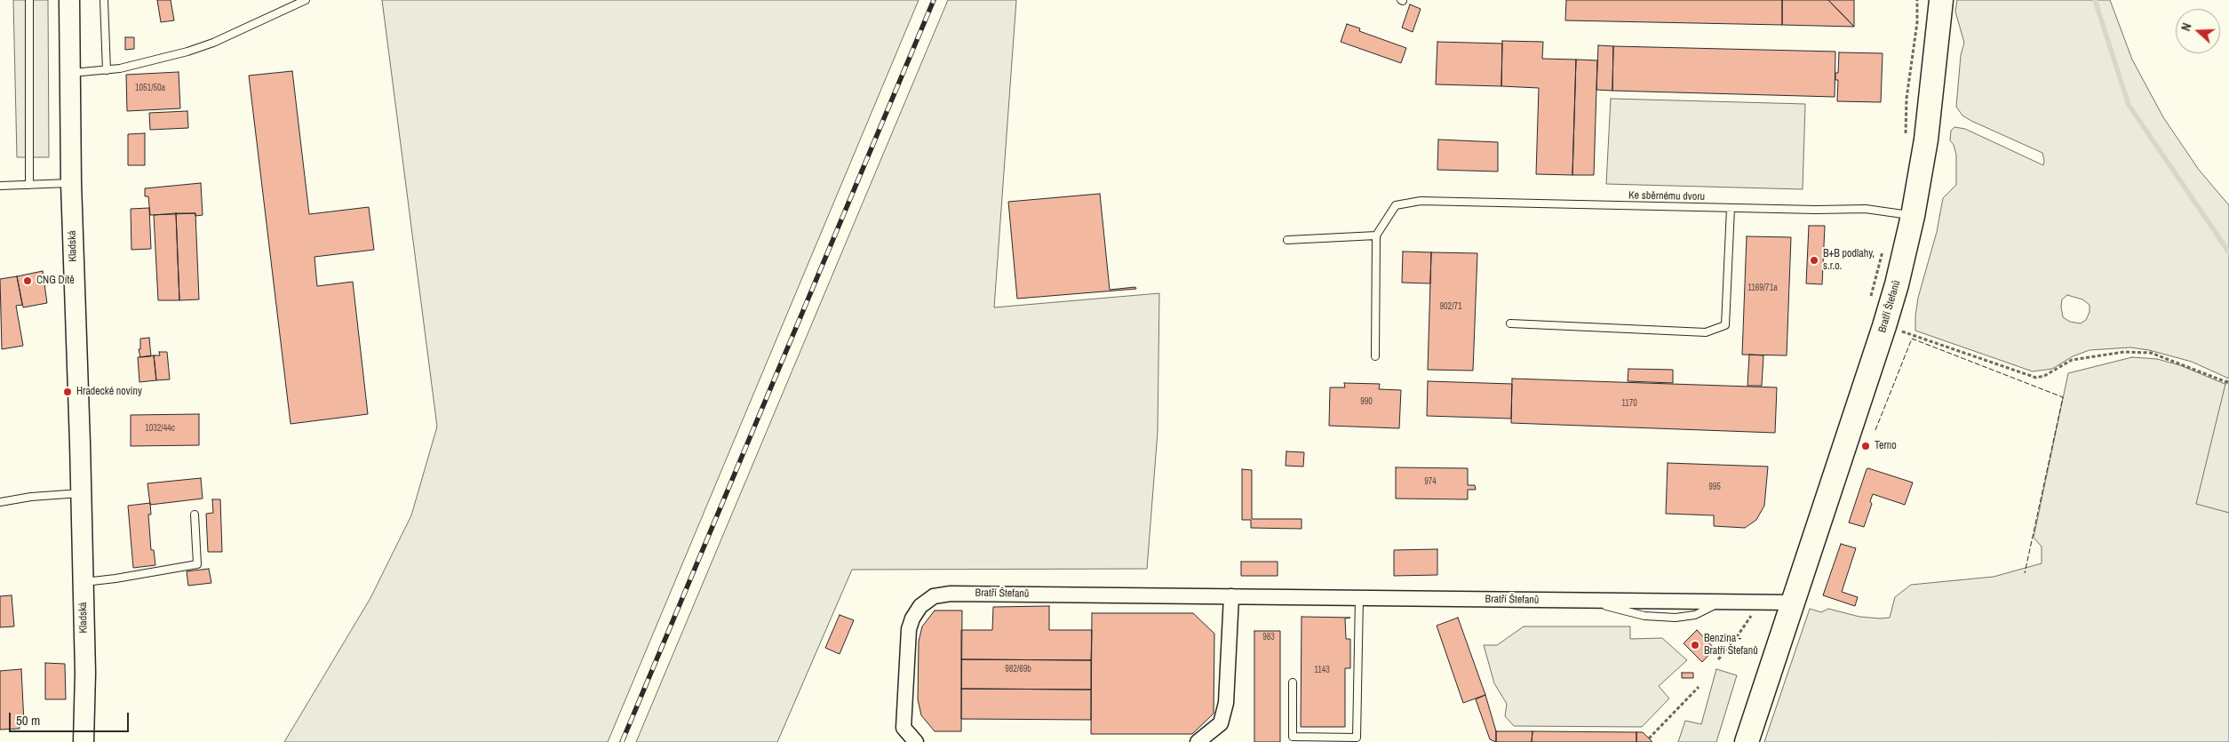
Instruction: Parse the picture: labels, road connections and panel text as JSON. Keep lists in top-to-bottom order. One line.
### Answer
{"streets":{"main road":["Kladská","Bratří Štefanů"],"lane":["Ke sběrnému dvoru"]},"crossings":[["Ke sběrnému dvoru","Bratří Štefanů"]],"places":["B+B podlahy, s.r.o.","CNG Dítě","Hradecké noviny","Terno","Benzina - Bratří Štefanů"],"house_numbers":["1051/50a","1169/71a","902/71","990","1170","1032/44c","974","995","983","982/69b","1143"],"scale_bar":"50 m","north":"left"}
